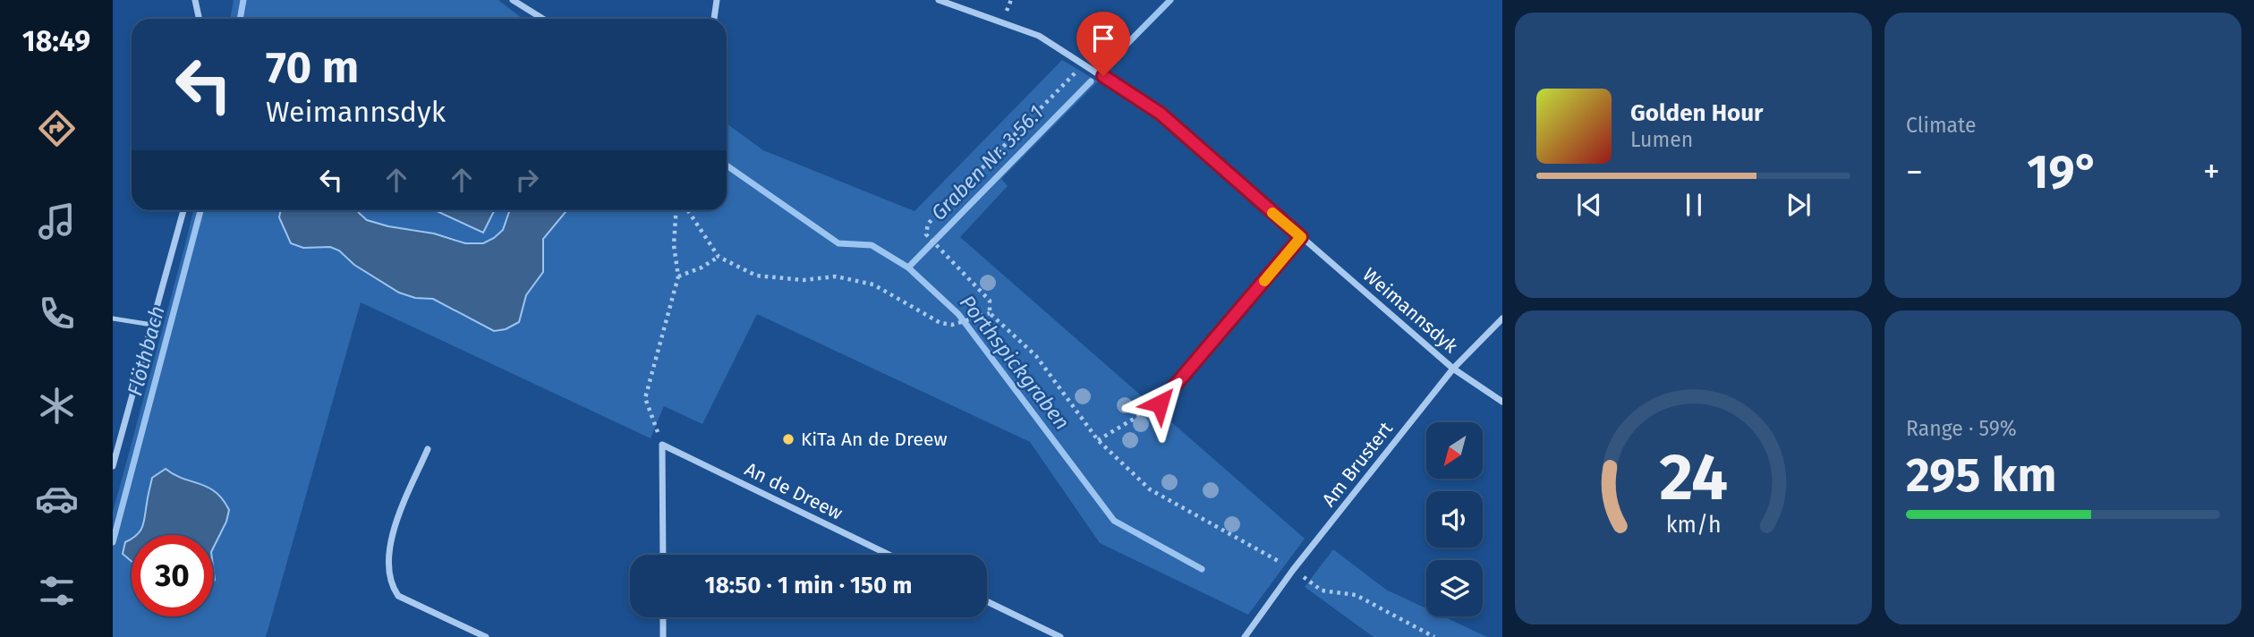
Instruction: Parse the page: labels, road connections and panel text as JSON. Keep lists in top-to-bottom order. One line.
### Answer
{"streets":{"street":["Weimannsdyk","Am Brustert","An de Dreew"]},"crossings":[["Weimannsdyk","Am Brustert"]],"water":["Graben Nr. 3.56.1","Flöthbach","Porthspickgraben"],"places":["KiTa An de Dreew"],"north":"bottom left","page":{"tabs":"18:49","tile":["Climate",["Range · 59%","295 km"]],"turn":["70 m","Weimannsdyk"],"song":["Golden Hour","Lumen"],"heat":["−","19°","+"],"limit":"30","trip":"18:50 · 1 min · 150 m","gauge":["24","km/h"]}}
